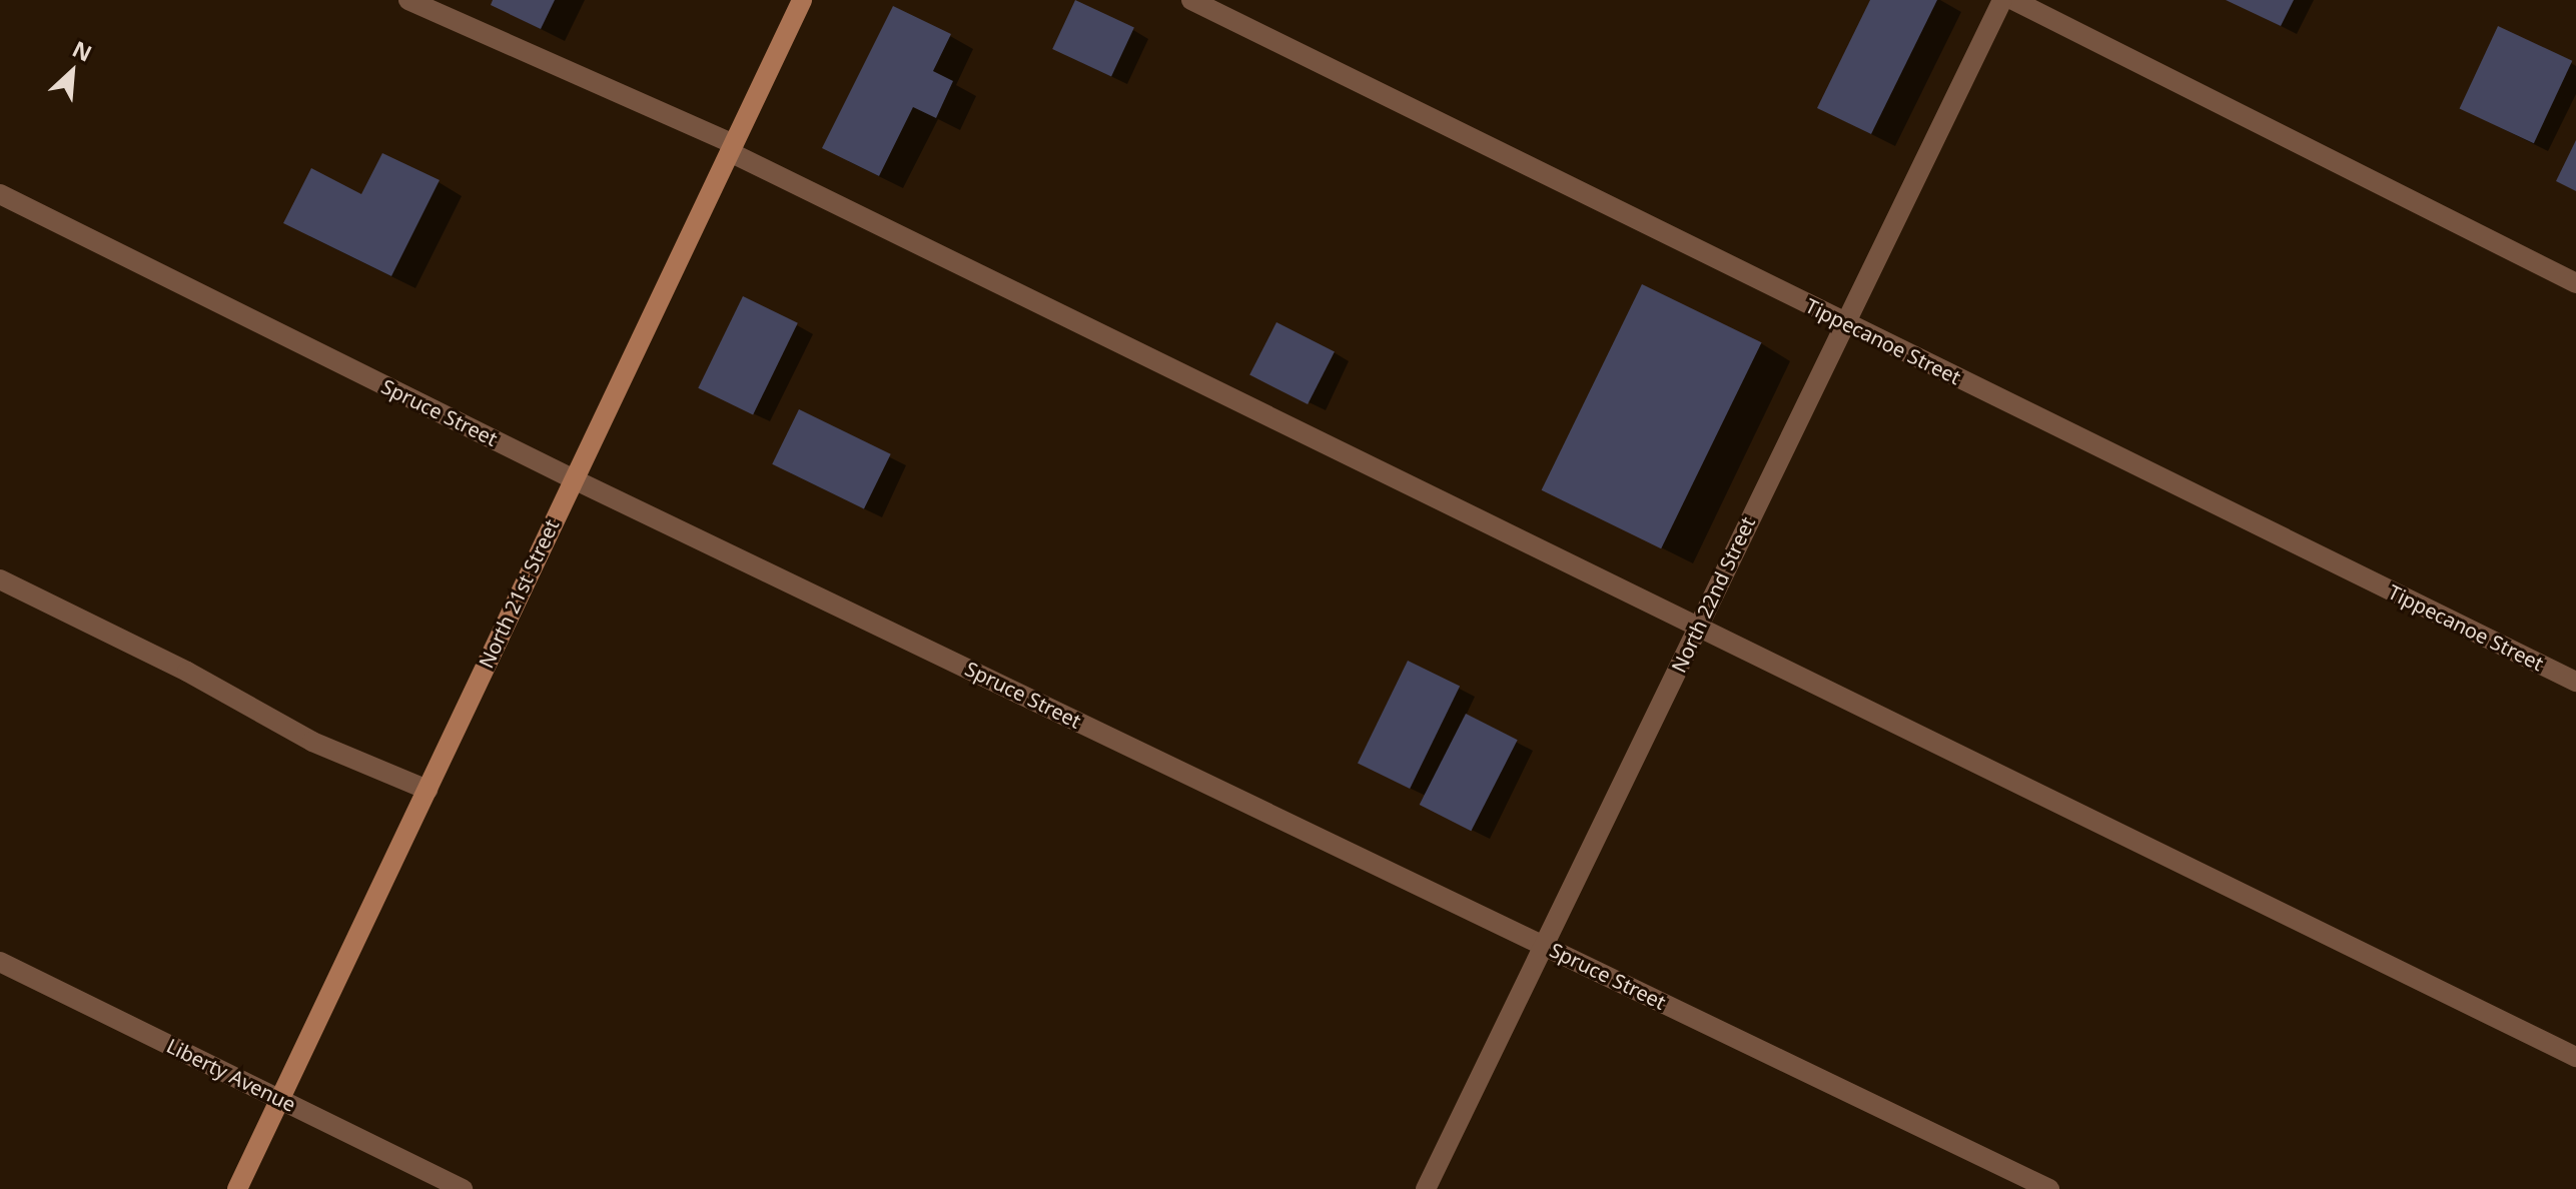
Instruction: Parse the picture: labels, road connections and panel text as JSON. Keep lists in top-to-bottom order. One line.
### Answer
{"streets":{"street":["Tippecanoe Street","Spruce Street","North 21st Street","North 22nd Street","Liberty Avenue"]},"crossings":[["Tippecanoe Street","North 22nd Street"],["Spruce Street","North 21st Street"],["Spruce Street","North 22nd Street"],["North 21st Street","Liberty Avenue"]],"north":"top right"}
